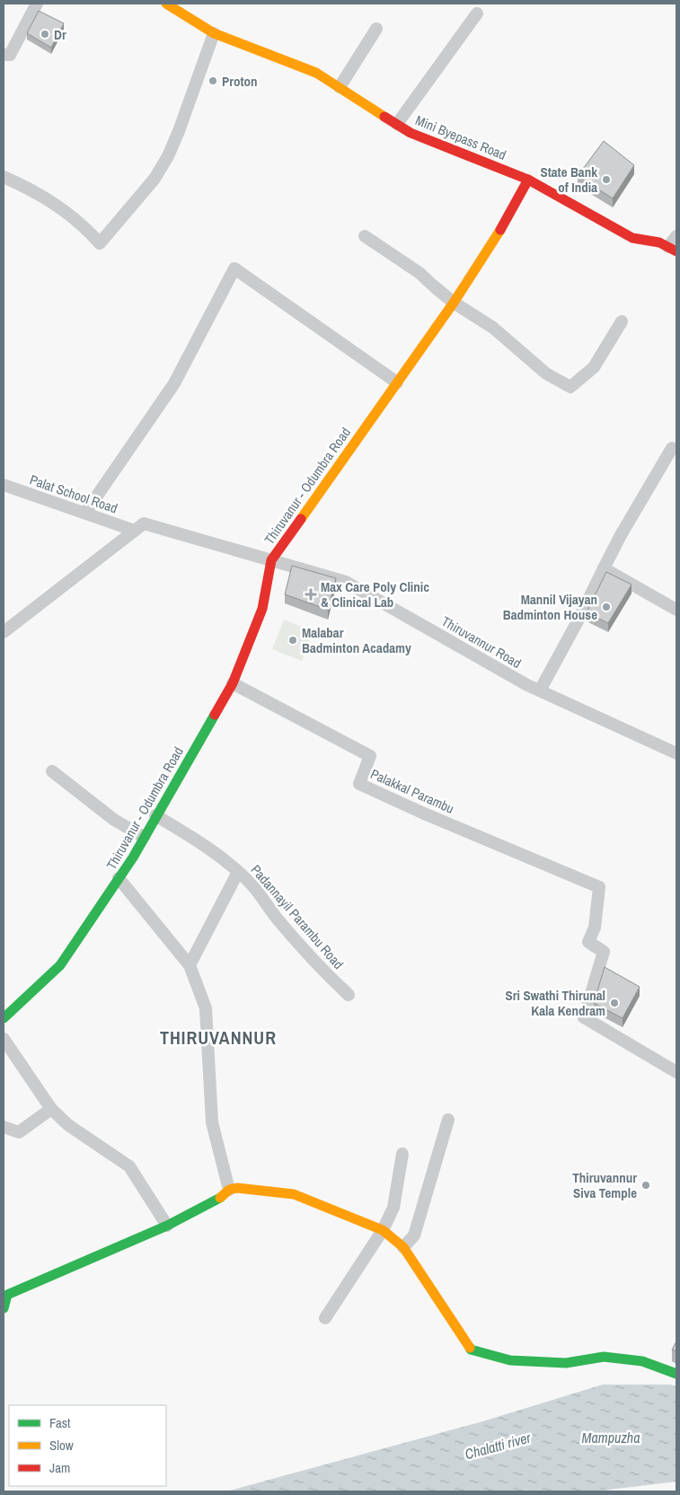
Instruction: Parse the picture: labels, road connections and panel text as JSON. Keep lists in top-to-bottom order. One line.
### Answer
{"streets":{"main road":["Mini Byepass Road","Thiruvanur - Odumbra Road"],"street":["Palat School Road","Thiruvannur Road","Palakkal Parambu","Padannayil Parambu Road"]},"crossings":[["Mini Byepass Road","Thiruvanur - Odumbra Road"],["Thiruvanur - Odumbra Road","Thiruvannur Road"],["Thiruvanur - Odumbra Road","Palakkal Parambu"],["Thiruvanur - Odumbra Road","Padannayil Parambu Road"],["Palat School Road","Thiruvannur Road"]],"districts":["THIRUVANNUR"],"water":["Mampuzha","Chalatti river"],"places":{"other":["Dr","Proton","State Bank of India","Mannil Vijayan Badminton House","Malabar Badminton Acadamy","Sri Swathi Thirunal Kala Kendram","Thiruvannur Siva Temple"],"health":["Max Care Poly Clinic & Clinical Lab"]},"legend":["Fast","Slow","Jam"]}
